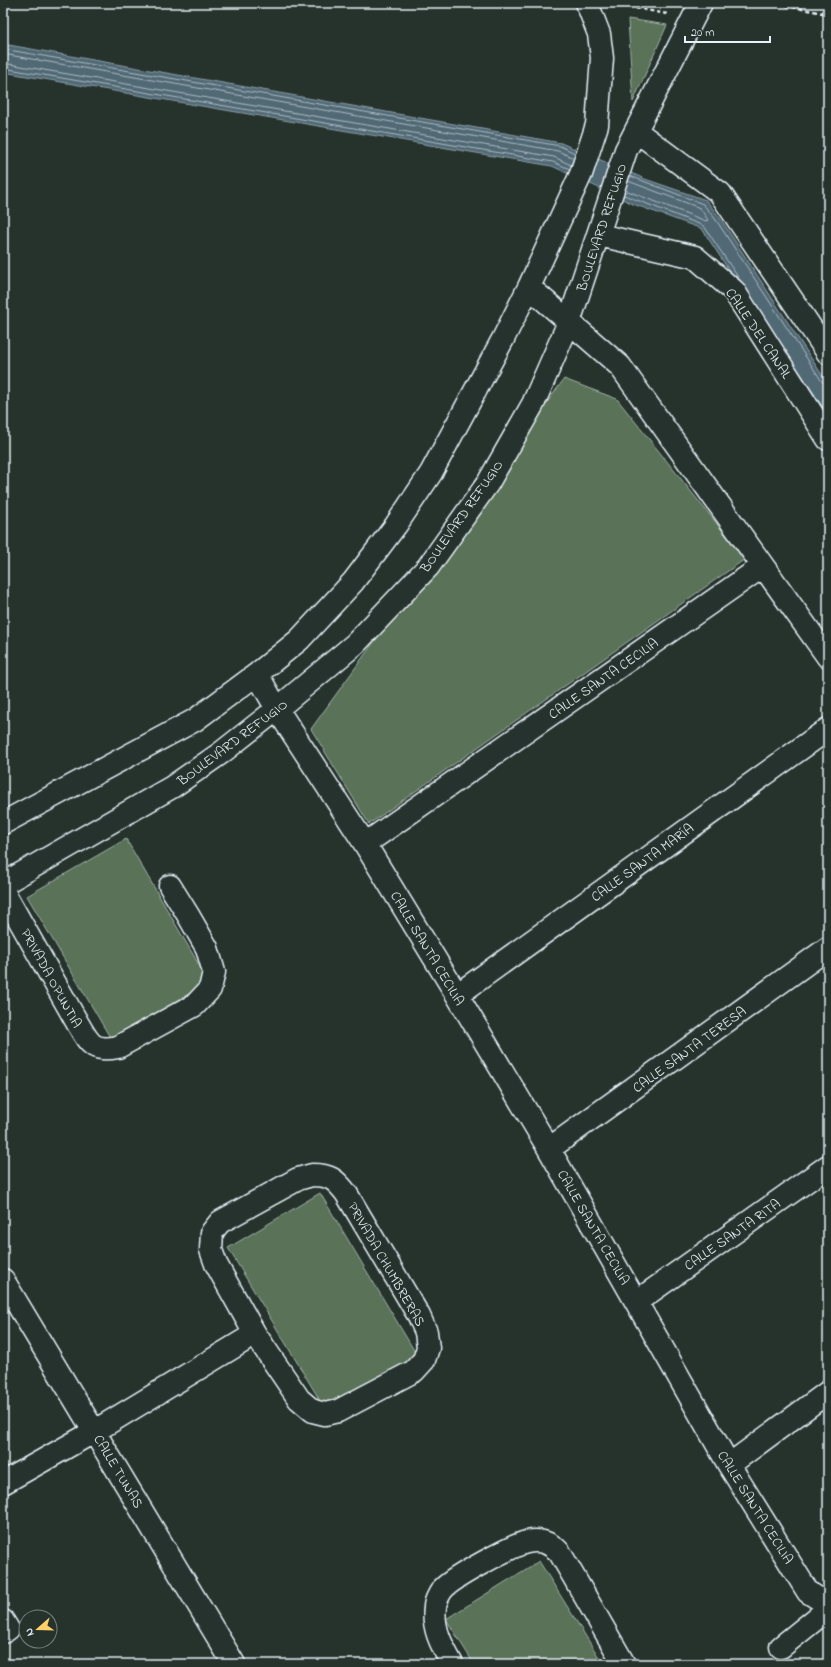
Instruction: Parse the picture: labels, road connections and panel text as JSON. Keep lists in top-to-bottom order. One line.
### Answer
{"streets":{"street":["BOULEVARD REFUGIO","CALLE DEL CANAL","CALLE SANTA CECILIA","CALLE SANTA MARÍA","PRIVADA OPUNTIA","CALLE SANTA TERESA","CALLE SANTA RITA","PRIVADA CHUMBRERAS","CALLE TUNAS"]},"crossings":[["BOULEVARD REFUGIO","CALLE DEL CANAL"],["BOULEVARD REFUGIO","CALLE SANTA CECILIA"],["CALLE SANTA CECILIA","CALLE SANTA MARÍA"],["CALLE SANTA CECILIA","CALLE SANTA TERESA"],["CALLE SANTA CECILIA","CALLE SANTA RITA"]],"scale_bar":"20 m","north":"left"}
